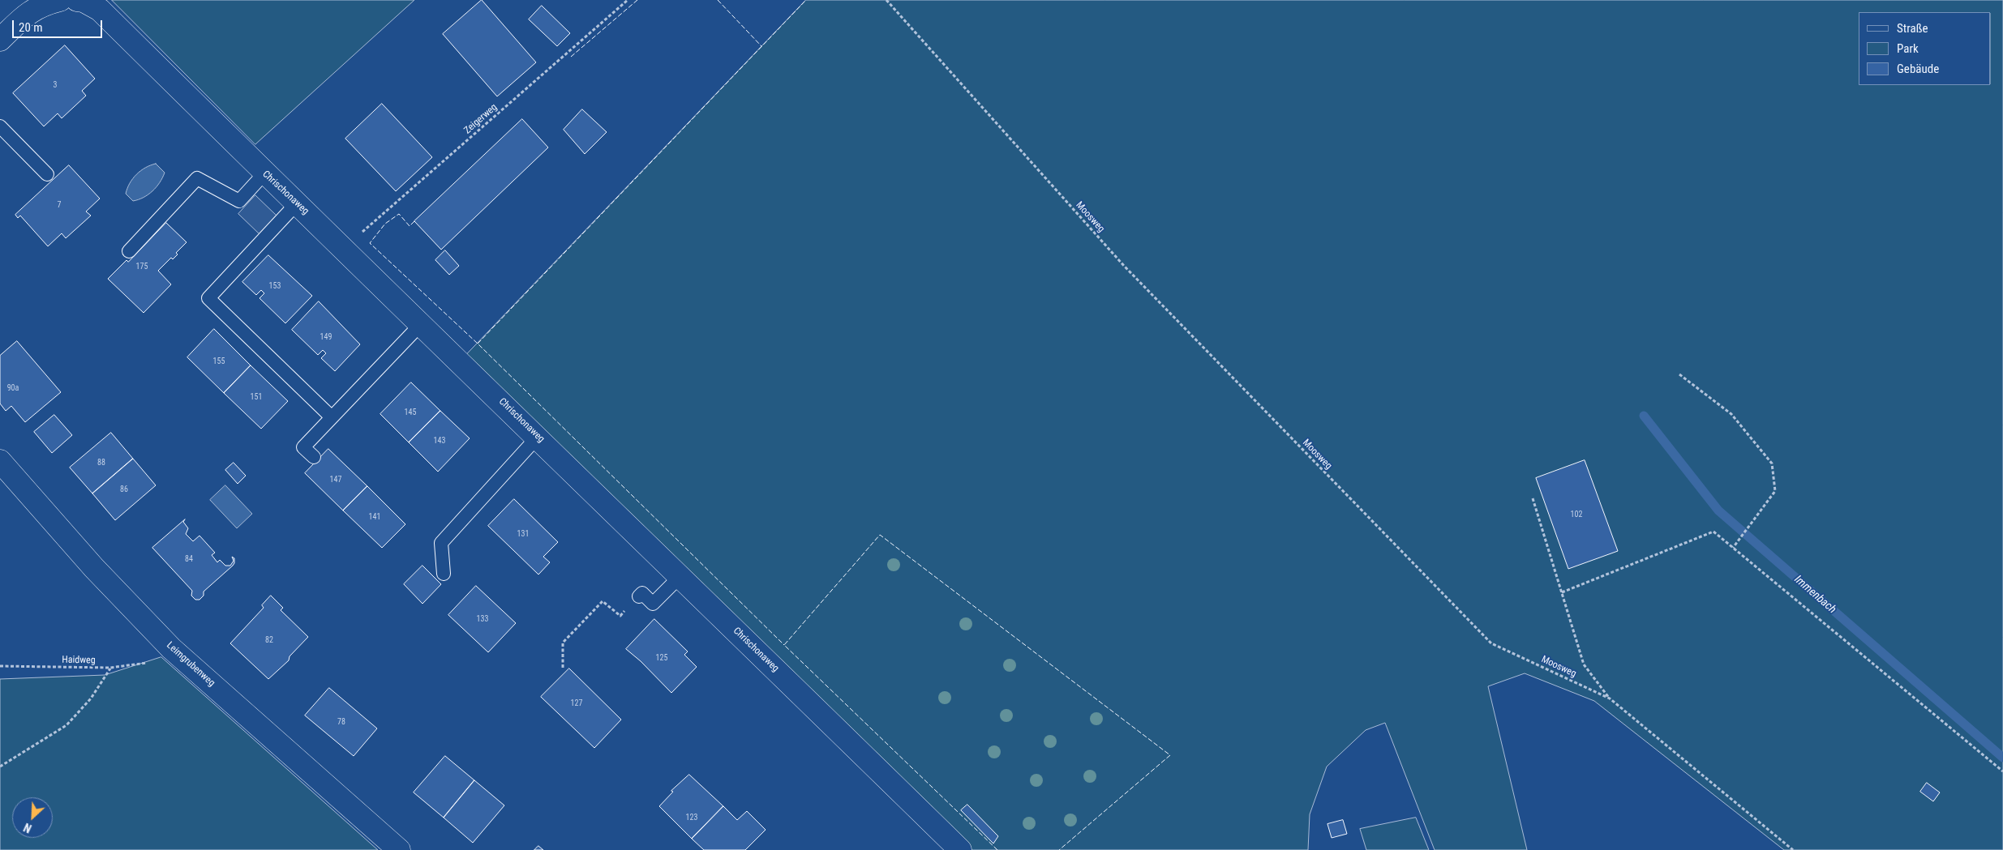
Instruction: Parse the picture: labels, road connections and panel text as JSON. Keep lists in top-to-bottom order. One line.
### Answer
{"streets":{"street":["Chrischonaweg","Leimgrubenweg"],"path":["Zeigerweg","Moosweg","Haidweg"]},"crossings":[["Zeigerweg","Chrischonaweg"]],"water":["Immenbach"],"house_numbers":["3","7","175","153","149","155","90a","151","145","143","88","147","86","102","141","131","84","133","82","125","127","78","123"],"legend":["Straße","Park","Gebäude"],"scale_bar":"20 m","north":"bottom left"}
